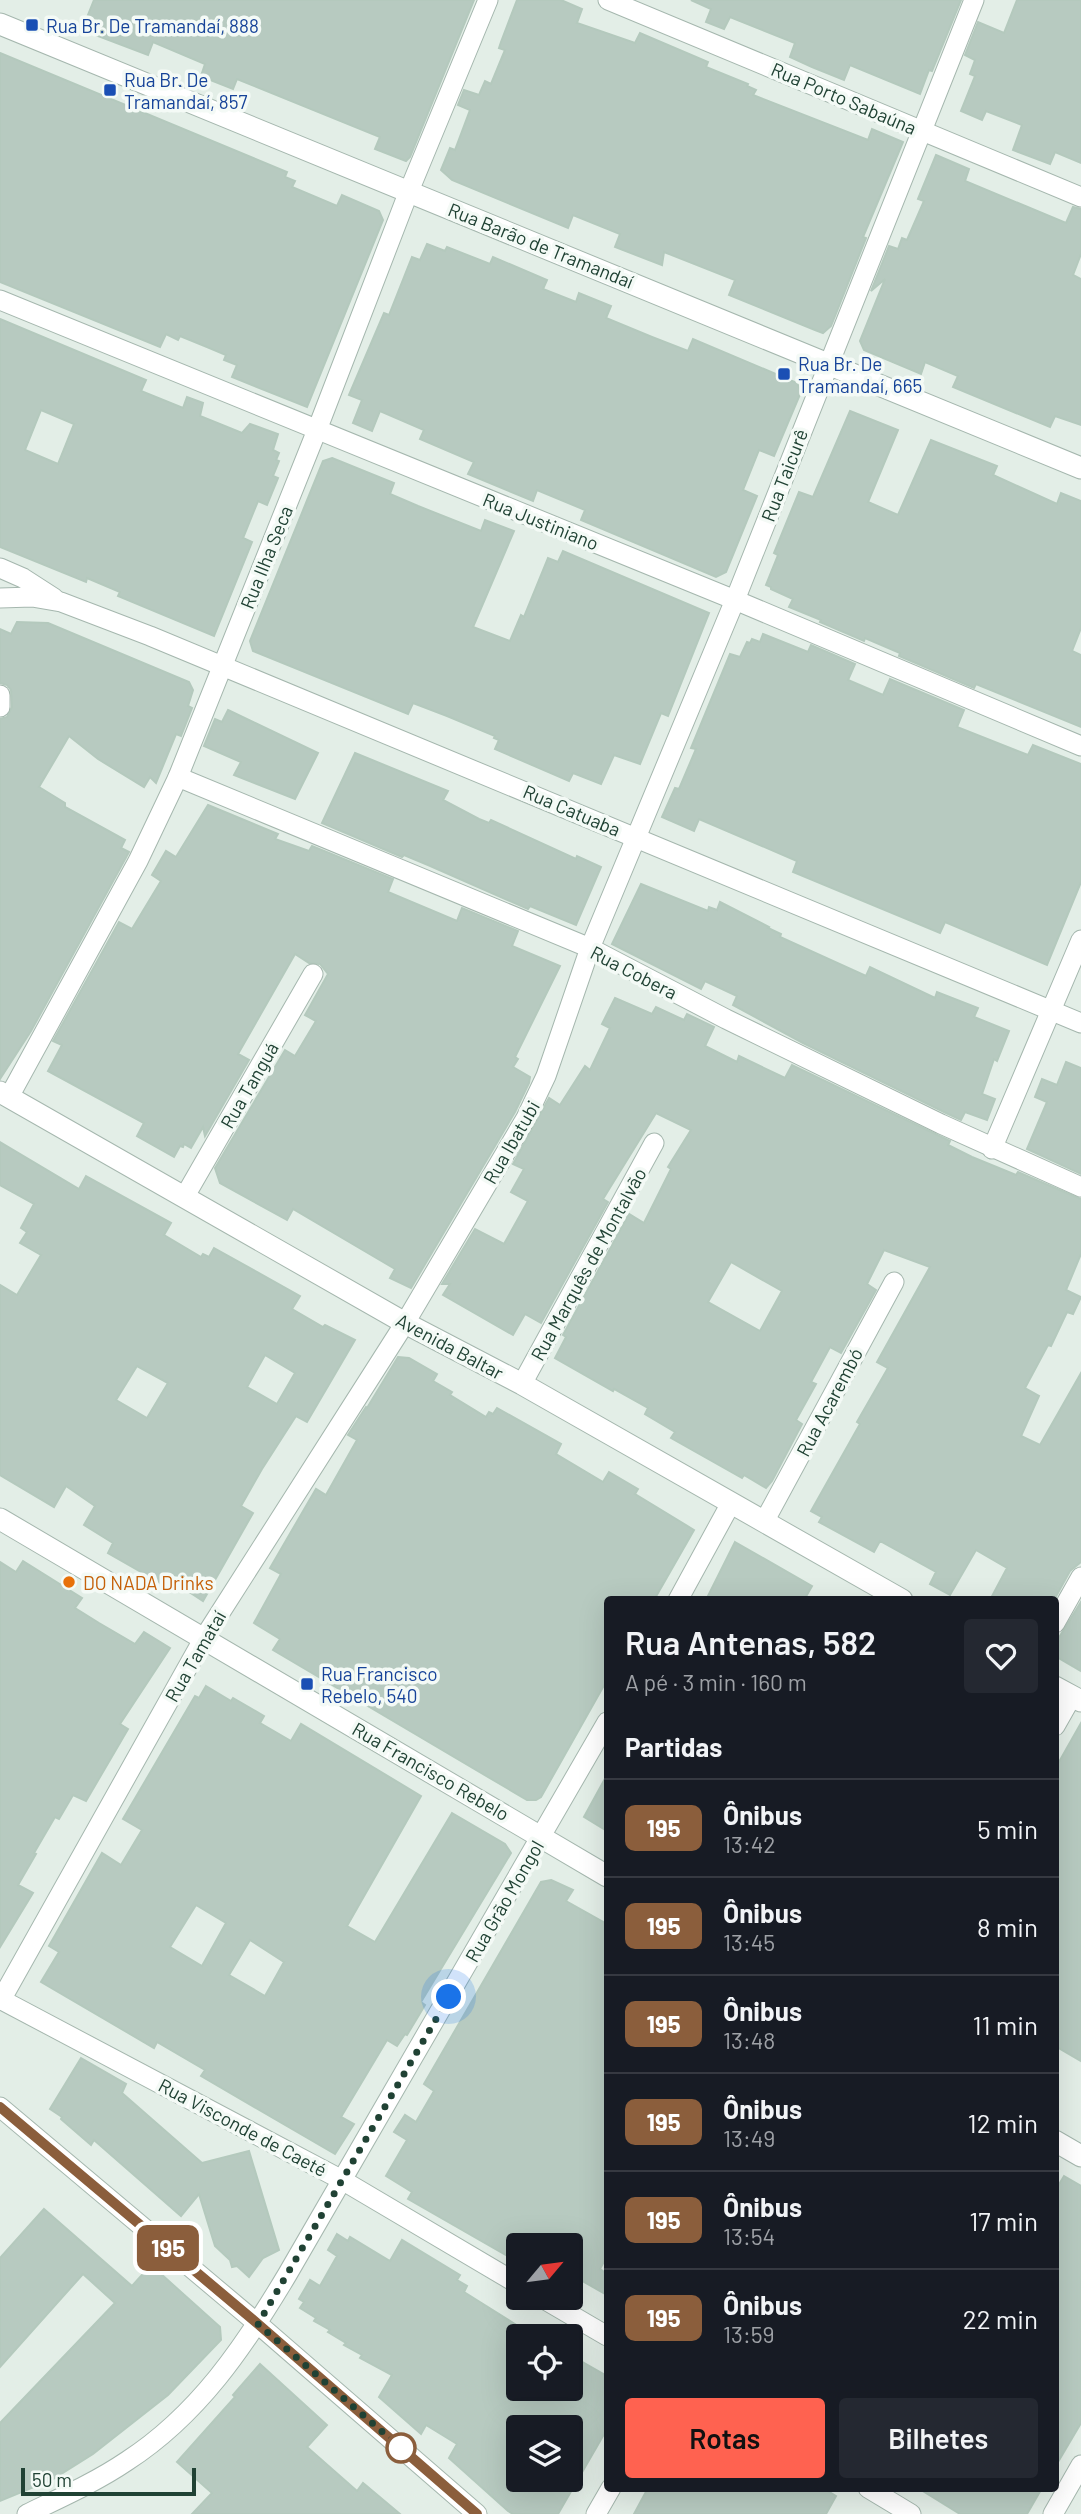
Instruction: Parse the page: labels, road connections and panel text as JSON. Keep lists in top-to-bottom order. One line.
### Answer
{"streets":{"street":["Rua Porto Sabaúna","Rua Barão de Tramandaí","Rua Taicurê","Rua Justiniano","Rua Ilha Seca","Rua Catuaba","Rua Cobera","Rua Tanguá","Rua Ibatubi","Rua Marquês de Montalvão","Avenida Baltar","Rua Acarembó","Rua Tamataí","Rua Francisco Rebelo","Rua Grão Mongol","Rua Visconde de Caeté"]},"crossings":[["Rua Porto Sabaúna","Rua Taicurê"],["Rua Barão de Tramandaí","Rua Taicurê"],["Rua Barão de Tramandaí","Rua Ilha Seca"],["Rua Taicurê","Rua Justiniano"],["Rua Taicurê","Rua Catuaba"],["Rua Taicurê","Rua Cobera"],["Rua Taicurê","Rua Ibatubi"],["Rua Justiniano","Rua Ilha Seca"],["Rua Ilha Seca","Rua Catuaba"],["Rua Ilha Seca","Rua Cobera"],["Rua Ilha Seca","Avenida Baltar"],["Rua Cobera","Rua Ibatubi"],["Rua Tanguá","Avenida Baltar"],["Rua Ibatubi","Avenida Baltar"],["Rua Ibatubi","Rua Tamataí"],["Rua Marquês de Montalvão","Avenida Baltar"],["Avenida Baltar","Rua Acarembó"],["Avenida Baltar","Rua Tamataí"],["Rua Tamataí","Rua Francisco Rebelo"],["Rua Tamataí","Rua Visconde de Caeté"],["Rua Francisco Rebelo","Rua Grão Mongol"],["Rua Grão Mongol","Rua Visconde de Caeté"]],"places":{"transit":["Rua Br. De Tramandaí, 888","Rua Br. De Tramandaí, 857","Rua Br. De Tramandaí, 665","Rua Francisco Rebelo, 540"],"other":["DO NADA Drinks"]},"lines":["bus line 195"],"scale_bar":"50 m","north":"top right","page":{"on_map":"195","heading":[["Rua Antenas, 582","A pé · 3 min · 160 m"],"Partidas"],"list":[{"mark":"195","name":"Ônibus","note":"13:42","value":"5 min"},{"mark":"195","name":"Ônibus","note":"13:45","value":"8 min"},{"mark":"195","name":"Ônibus","note":"13:48","value":"11 min"},{"mark":"195","name":"Ônibus","note":"13:49","value":"12 min"},{"mark":"195","name":"Ônibus","note":"13:54","value":"17 min"},{"mark":"195","name":"Ônibus","note":"13:59","value":"22 min"}],"buttons":["Rotas","Bilhetes"],"scale":"50 m"}}
